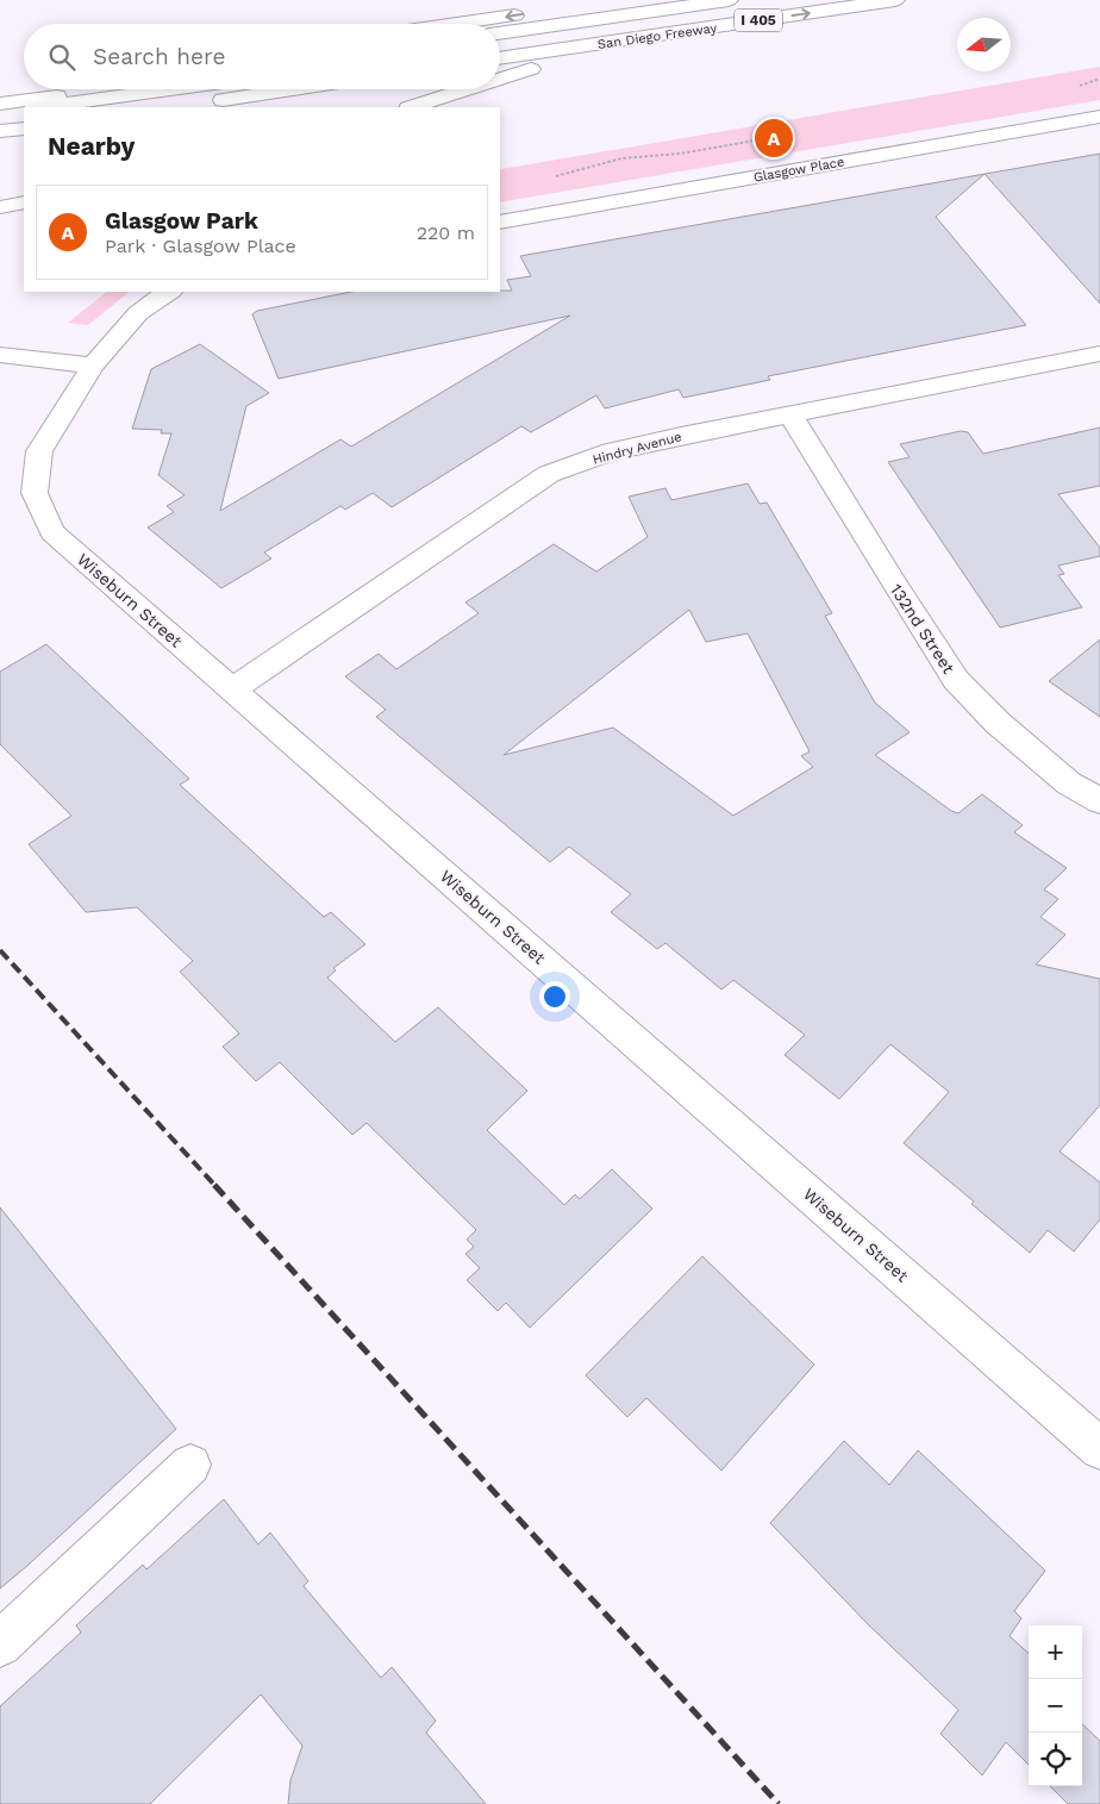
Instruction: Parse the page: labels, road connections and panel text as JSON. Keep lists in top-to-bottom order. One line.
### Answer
{"streets":{"main road":["I 405","San Diego Freeway","Glasgow Place","Hindry Avenue","Wiseburn Street","132nd Street"]},"crossings":[["Hindry Avenue","Wiseburn Street"],["Hindry Avenue","132nd Street"]],"north":"left","page":{"search":"Search here","heading":"Nearby","pins":"A","list":[{"mark":"A","name":"Glasgow Park","note":"Park · Glasgow Place","value":"220 m"}],"map_buttons":["+","−"]}}
